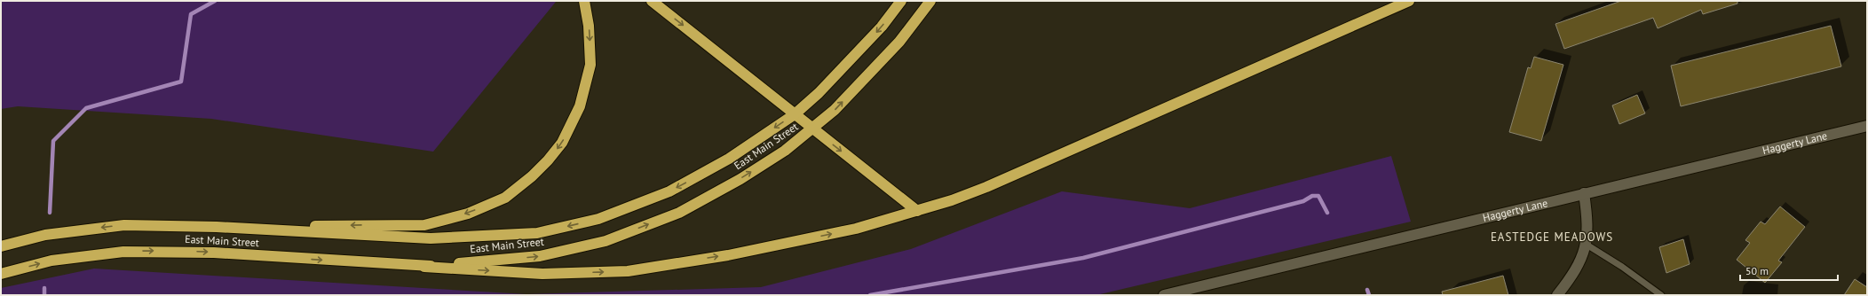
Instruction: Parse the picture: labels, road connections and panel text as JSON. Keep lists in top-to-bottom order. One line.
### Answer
{"streets":{"highway":["East Main Street"],"street":["Haggerty Lane"]},"districts":["EASTEDGE MEADOWS"],"scale_bar":"50 m"}
